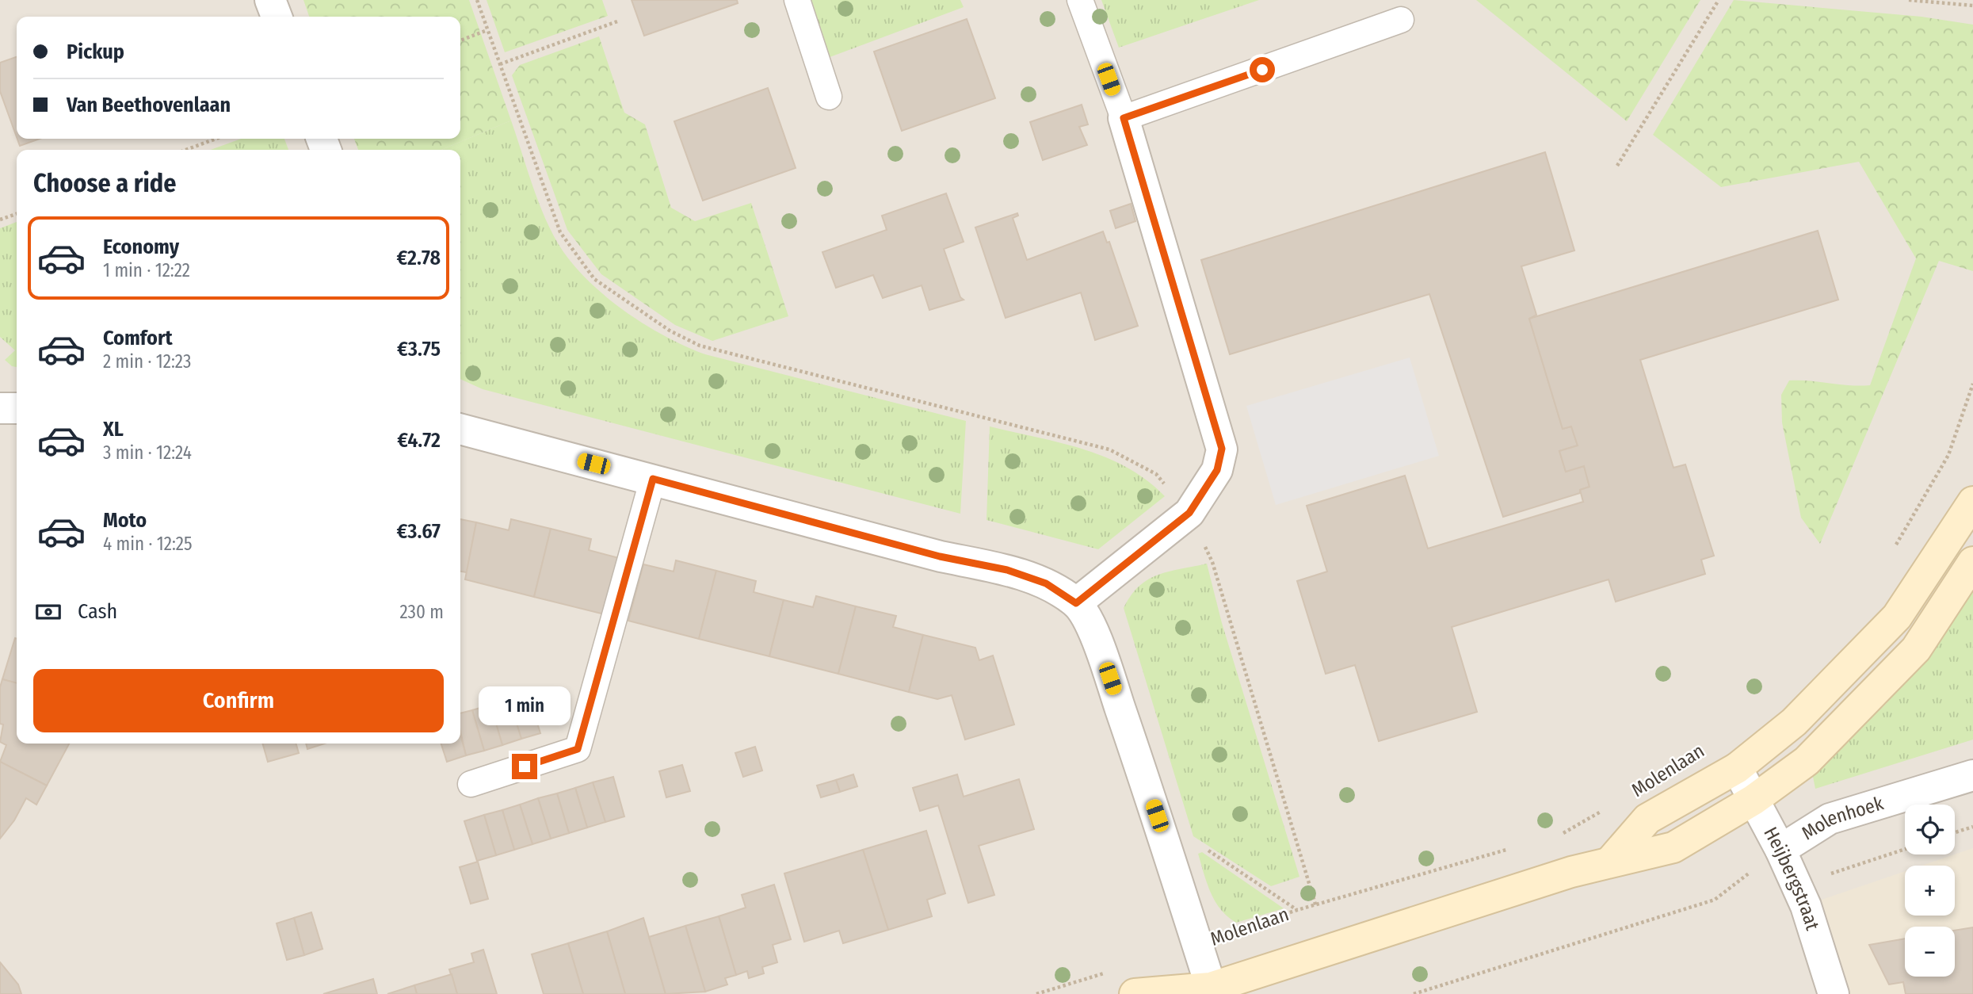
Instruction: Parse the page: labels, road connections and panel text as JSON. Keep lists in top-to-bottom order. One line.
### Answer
{"streets":{"main road":["Molenlaan"],"street":["Molenhoek","Heijbergstraat"]},"crossings":[["Molenlaan","Heijbergstraat"],["Molenhoek","Heijbergstraat"]],"page":{"banner":["Pickup","Van Beethovenlaan"],"heading":"Choose a ride","list":[{"name":"Economy","note":"1 min · 12:22","value":"€2.78"},{"name":"Comfort","note":"2 min · 12:23","value":"€3.75"},{"name":"XL","note":"3 min · 12:24","value":"€4.72"},{"name":"Moto","note":"4 min · 12:25","value":"€3.67"}],"pay":["Cash","230 m"],"buttons":"Confirm","bubble":"1 min","map_buttons":["+","−"]}}
